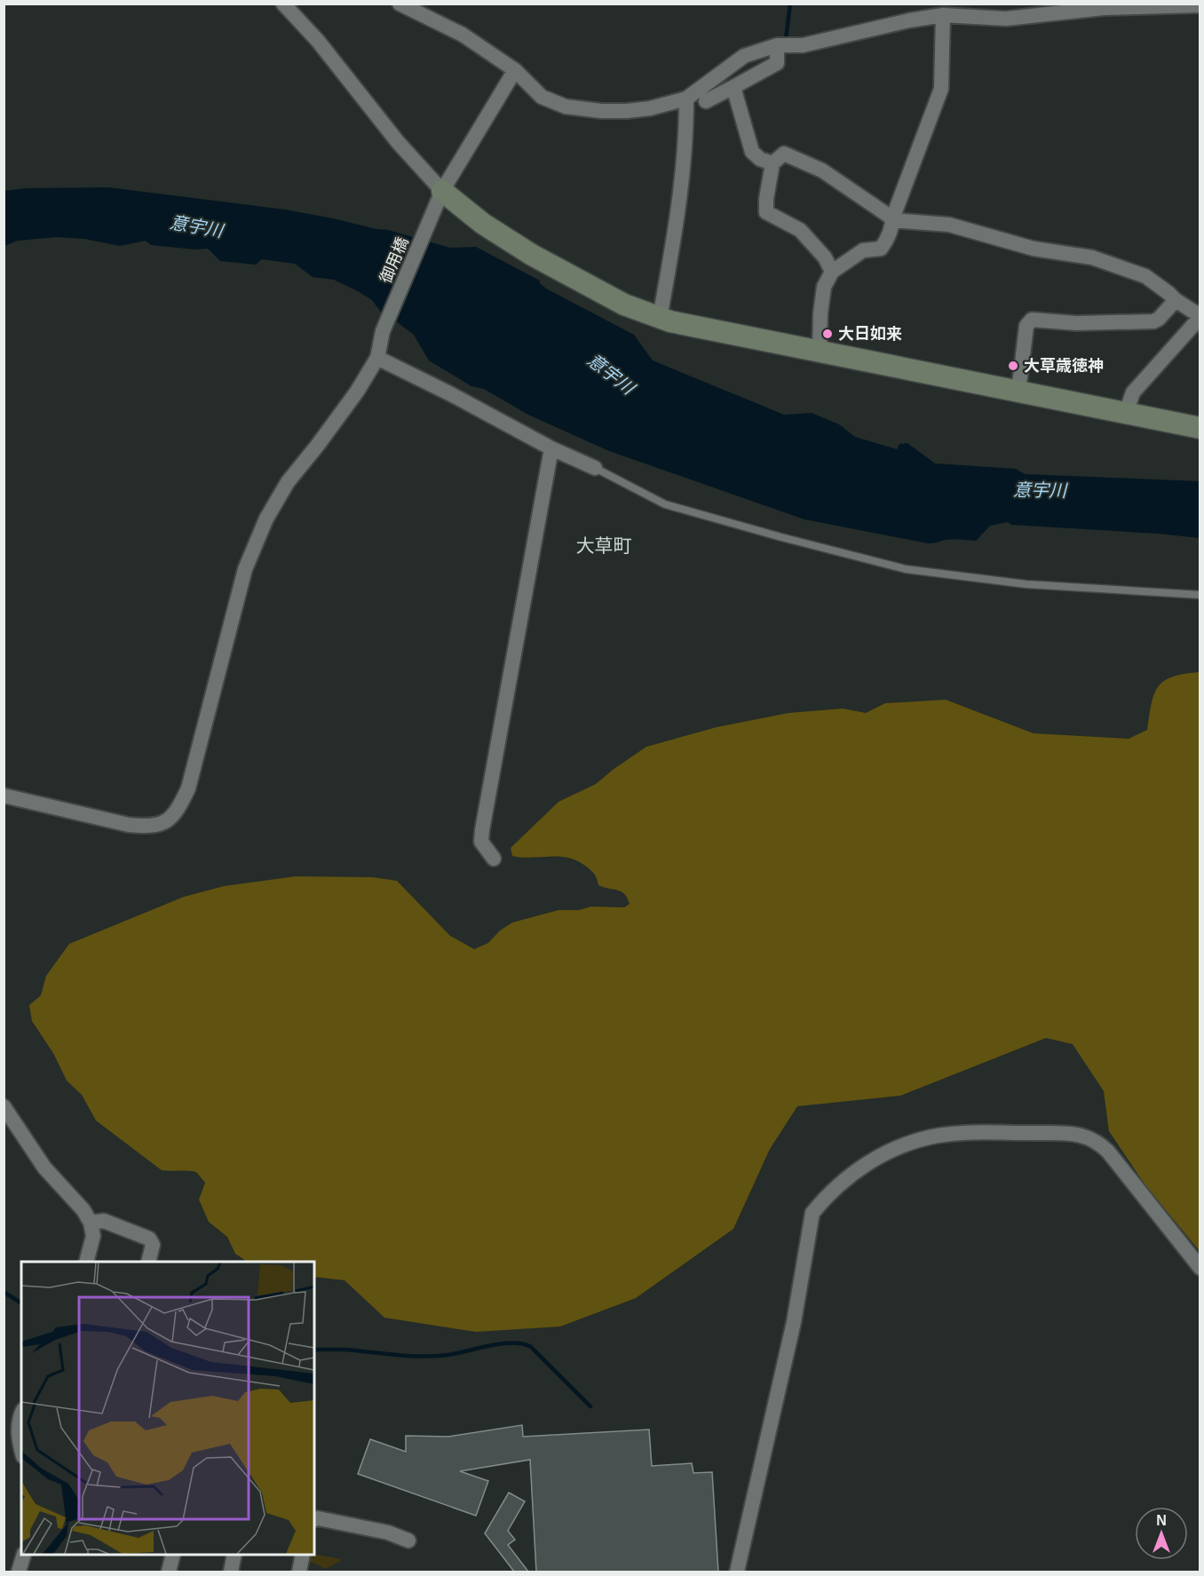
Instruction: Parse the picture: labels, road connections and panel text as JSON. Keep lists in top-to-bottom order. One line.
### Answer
{"streets":{"street":["御用橋"]},"districts":["大草町"],"water":["意宇川"],"places":["大日如来","大草歳徳神"],"north":"top"}
